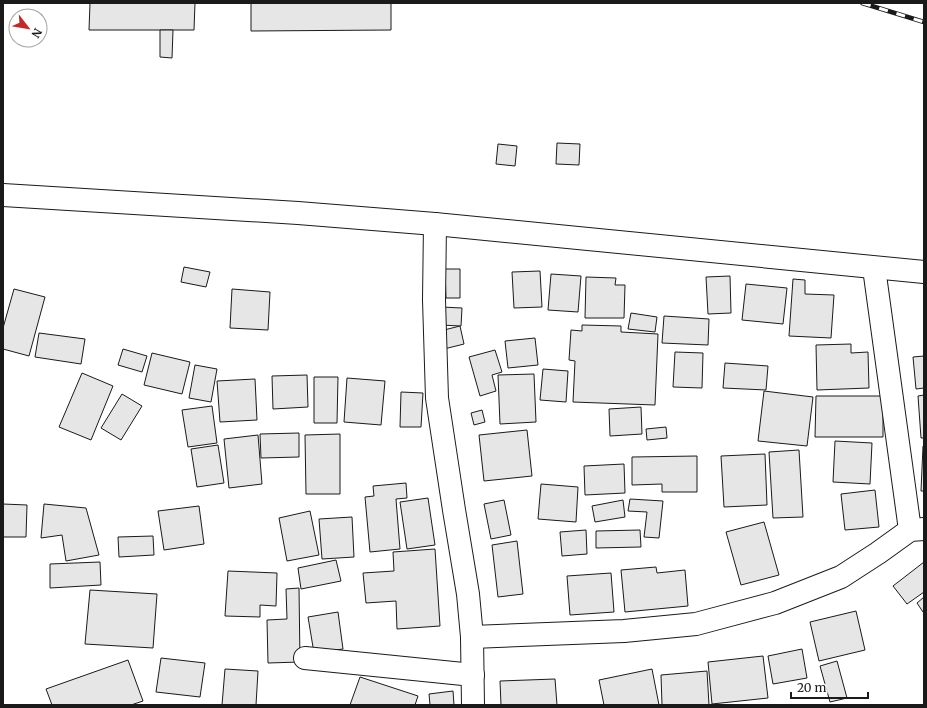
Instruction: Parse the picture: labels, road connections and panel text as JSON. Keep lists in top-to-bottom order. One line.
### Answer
{"scale_bar":"20 m","north":"bottom right"}
